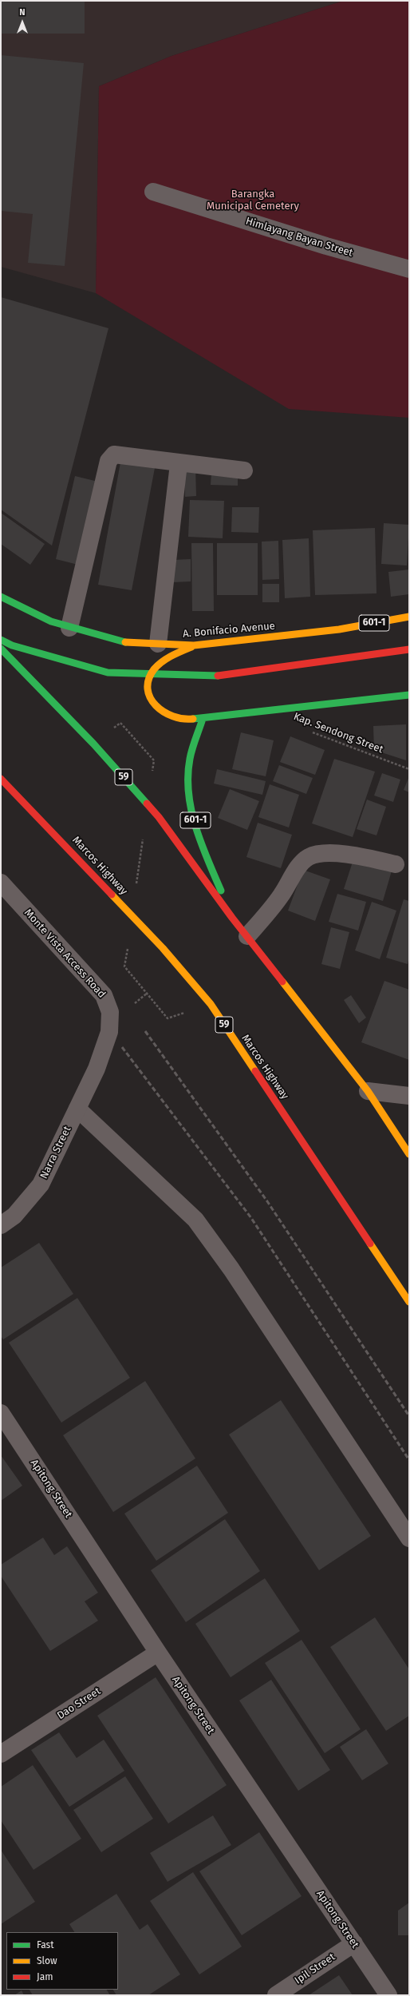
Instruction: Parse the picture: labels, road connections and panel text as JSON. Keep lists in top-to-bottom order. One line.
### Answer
{"streets":{"main road":["601-1","A. Bonifacio Avenue","59","Marcos Highway"],"street":["Himlayang Bayan Street","Monte Vista Access Road","Narra Street","Apitong Street","Dao Street","Ipil Street"],"path":["Kap. Sendong Street"]},"crossings":[["601-1","59"],["Monte Vista Access Road","Narra Street"],["Apitong Street","Dao Street"],["Apitong Street","Ipil Street"]],"parks":["Barangka Municipal Cemetery"],"legend":["Fast","Slow","Jam"],"north":"top"}
